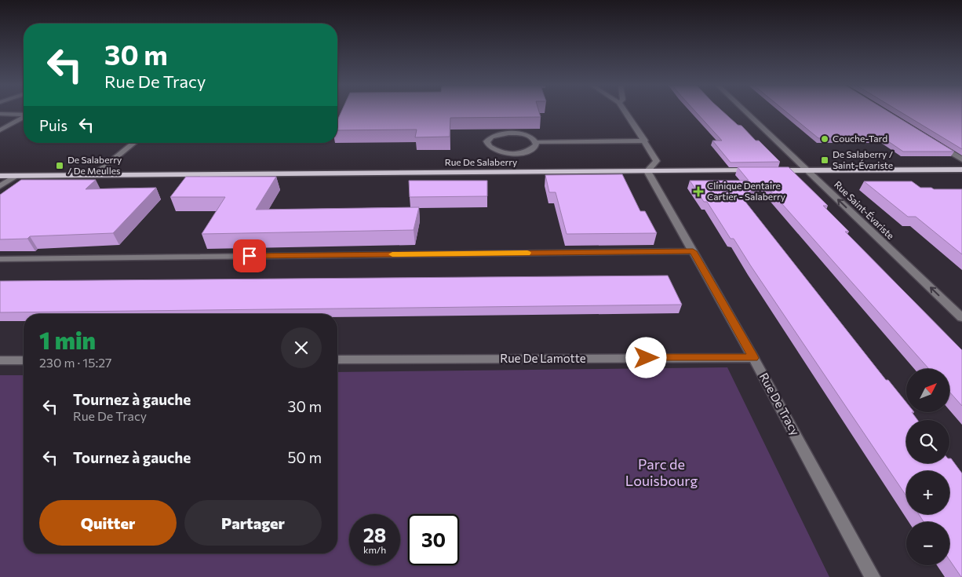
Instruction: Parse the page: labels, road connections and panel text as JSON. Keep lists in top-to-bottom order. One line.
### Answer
{"streets":{"main road":["Rue De Salaberry"],"street":["Rue Saint-Évariste","Rue De Lamotte","Rue De Tracy"]},"crossings":[["Rue De Salaberry","Rue De Tracy"],["Rue De Lamotte","Rue De Tracy"]],"one_way":["Rue Saint-Évariste"],"parks":["Parc de Louisbourg"],"places":{"other":["Couche-Tard"],"transit":["De Salaberry / Saint-Évariste","De Salaberry / De Meulles"],"health":["Clinique Dentaire Cartier - Salaberry"]},"north":"top right","page":{"turn":["30 m","Rue De Tracy"],"then":"Puis","heading":["1 min","230 m · 15:27"],"map_buttons":["+","−"],"list":[{"name":"Tournez à gauche","note":"Rue De Tracy","value":"30 m"},{"name":"Tournez à gauche","value":"50 m"}],"buttons":["Quitter","Partager"],"speed":"28 km/h","limit":"30"}}
